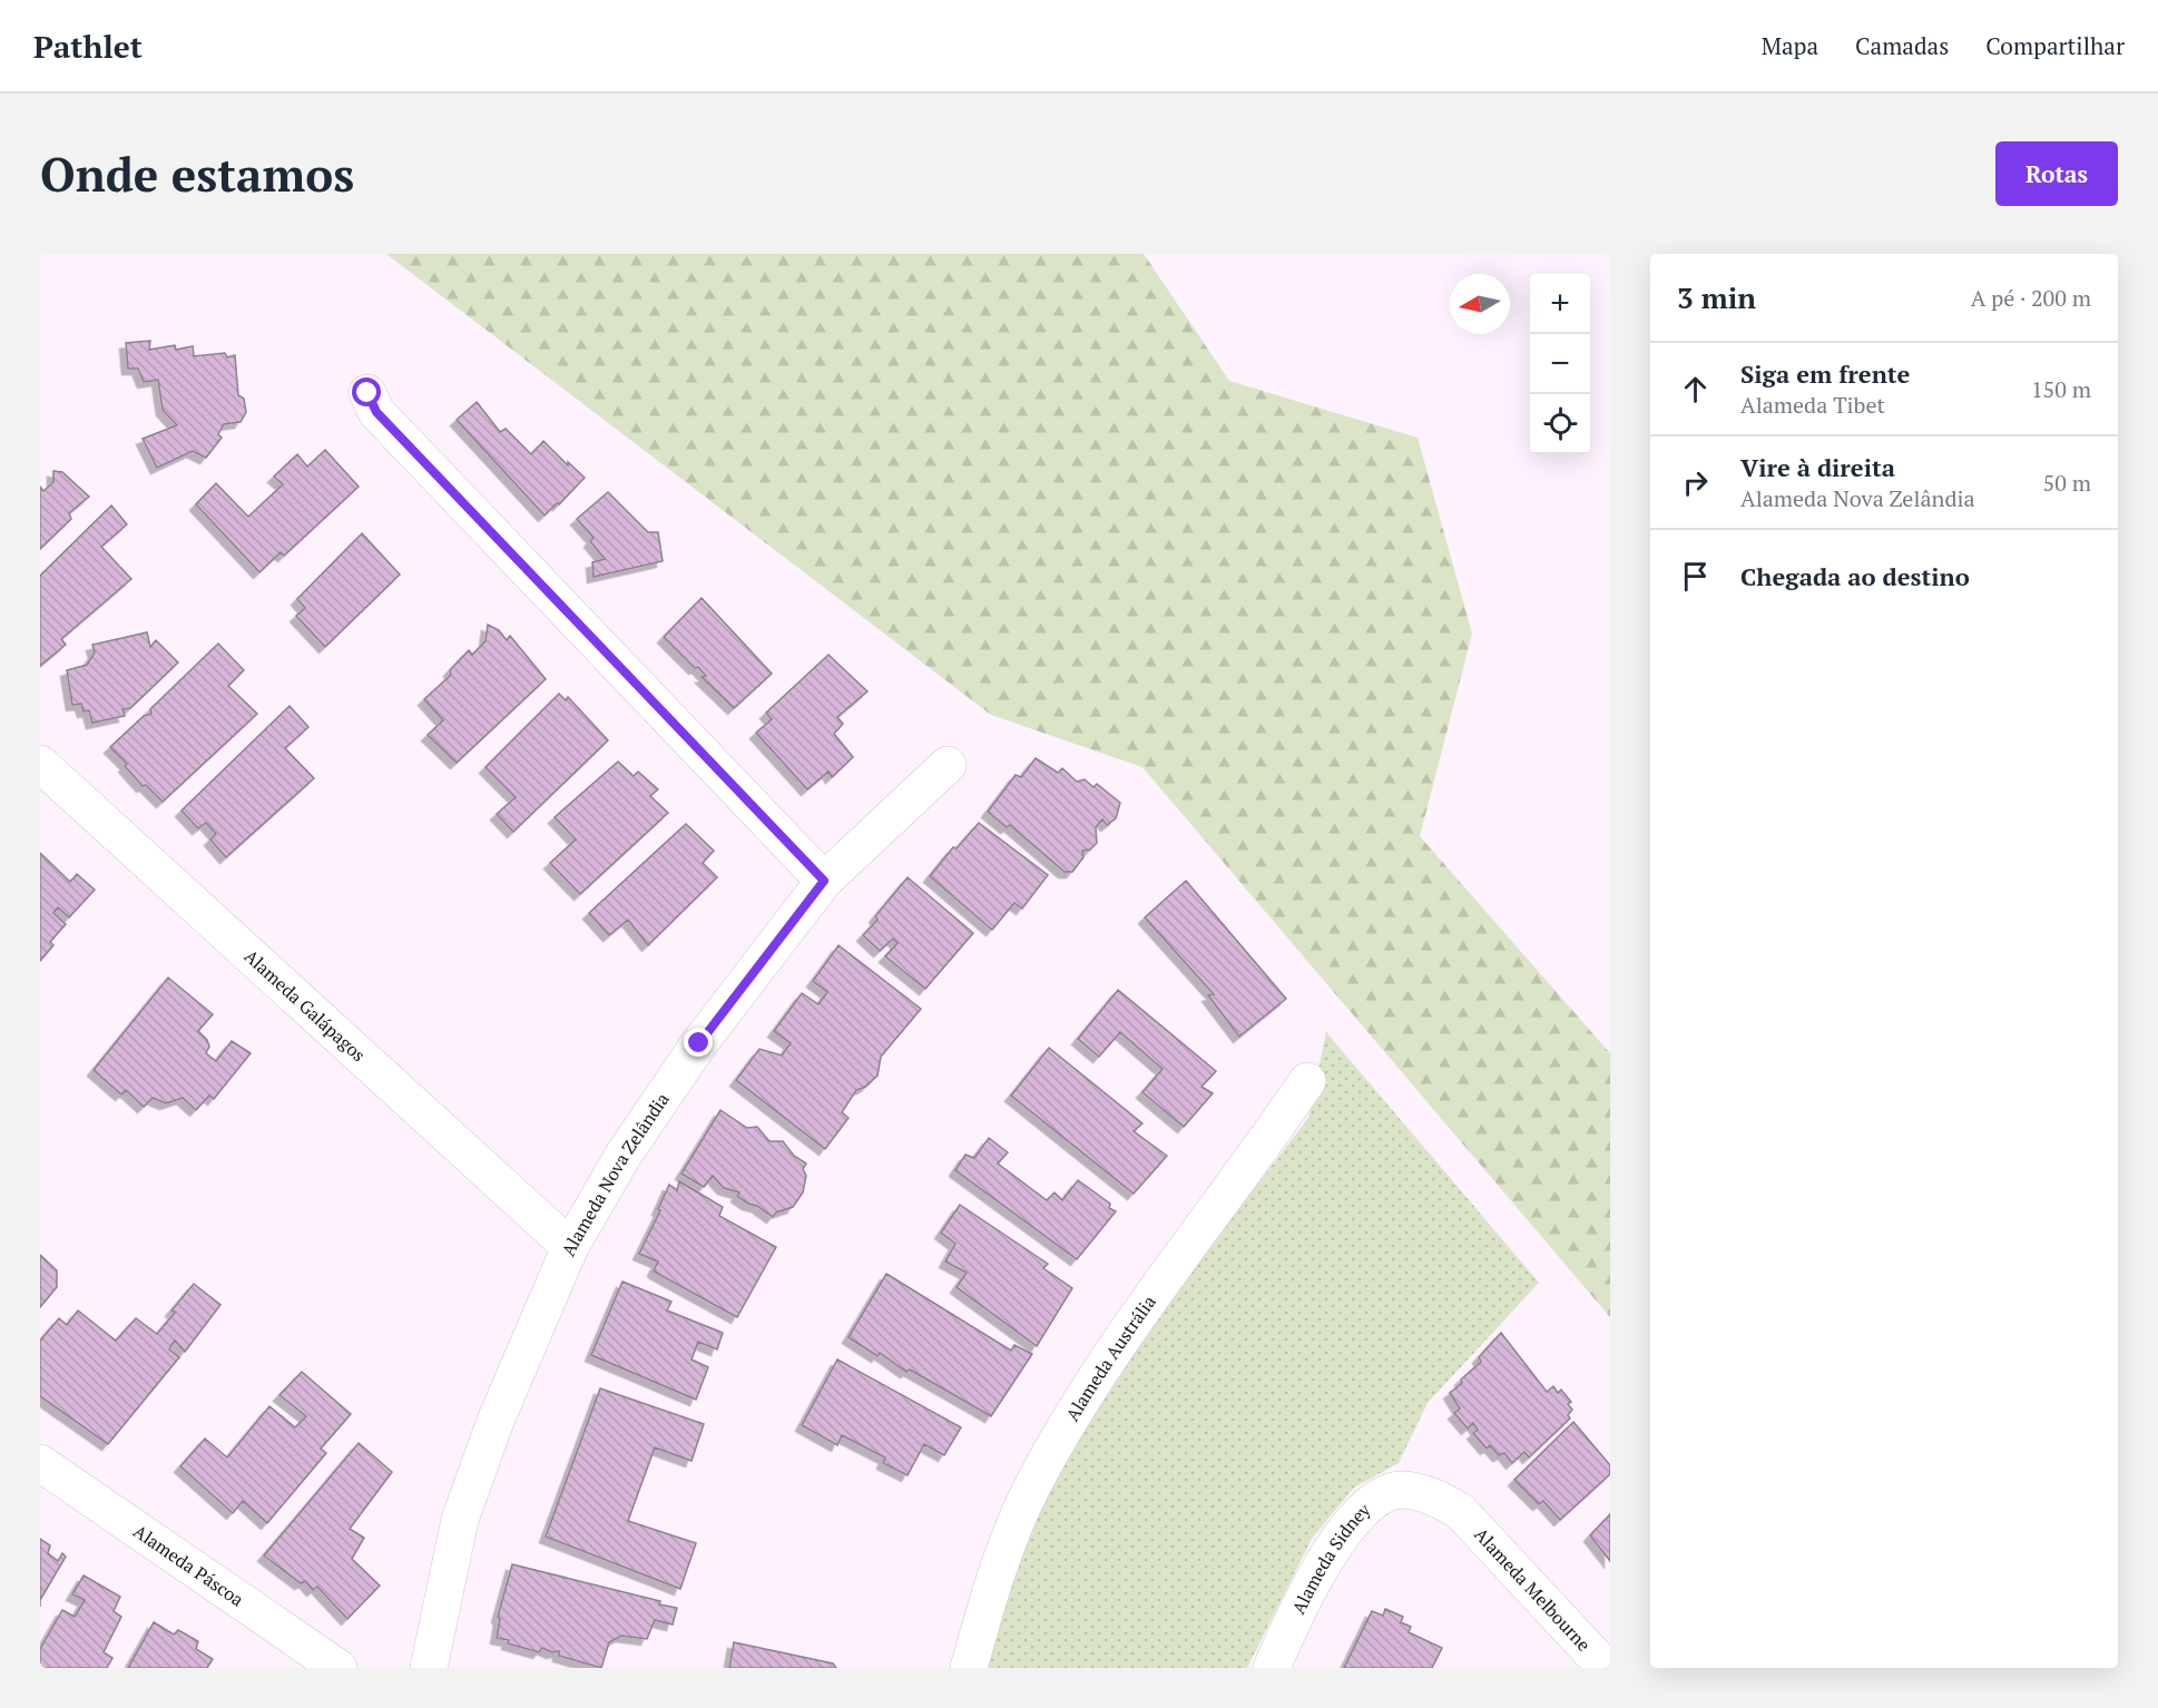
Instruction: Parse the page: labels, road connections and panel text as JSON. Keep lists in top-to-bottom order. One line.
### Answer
{"streets":{"street":["Alameda Galápagos","Alameda Nova Zelândia","Alameda Austrália","Alameda Sidney","Alameda Páscoa","Alameda Melbourne"]},"crossings":[["Alameda Galápagos","Alameda Nova Zelândia"],["Alameda Sidney","Alameda Melbourne"]],"north":"left","page":{"header":"Pathlet","nav":["Mapa","Camadas","Compartilhar"],"buttons":"Rotas","title":"Onde estamos","heading":["3 min","A pé · 200 m"],"map_buttons":["+","−"],"list":[["Siga em frente","Alameda Tibet","150 m"],["Vire à direita","Alameda Nova Zelândia","50 m"],"Chegada ao destino"]}}
